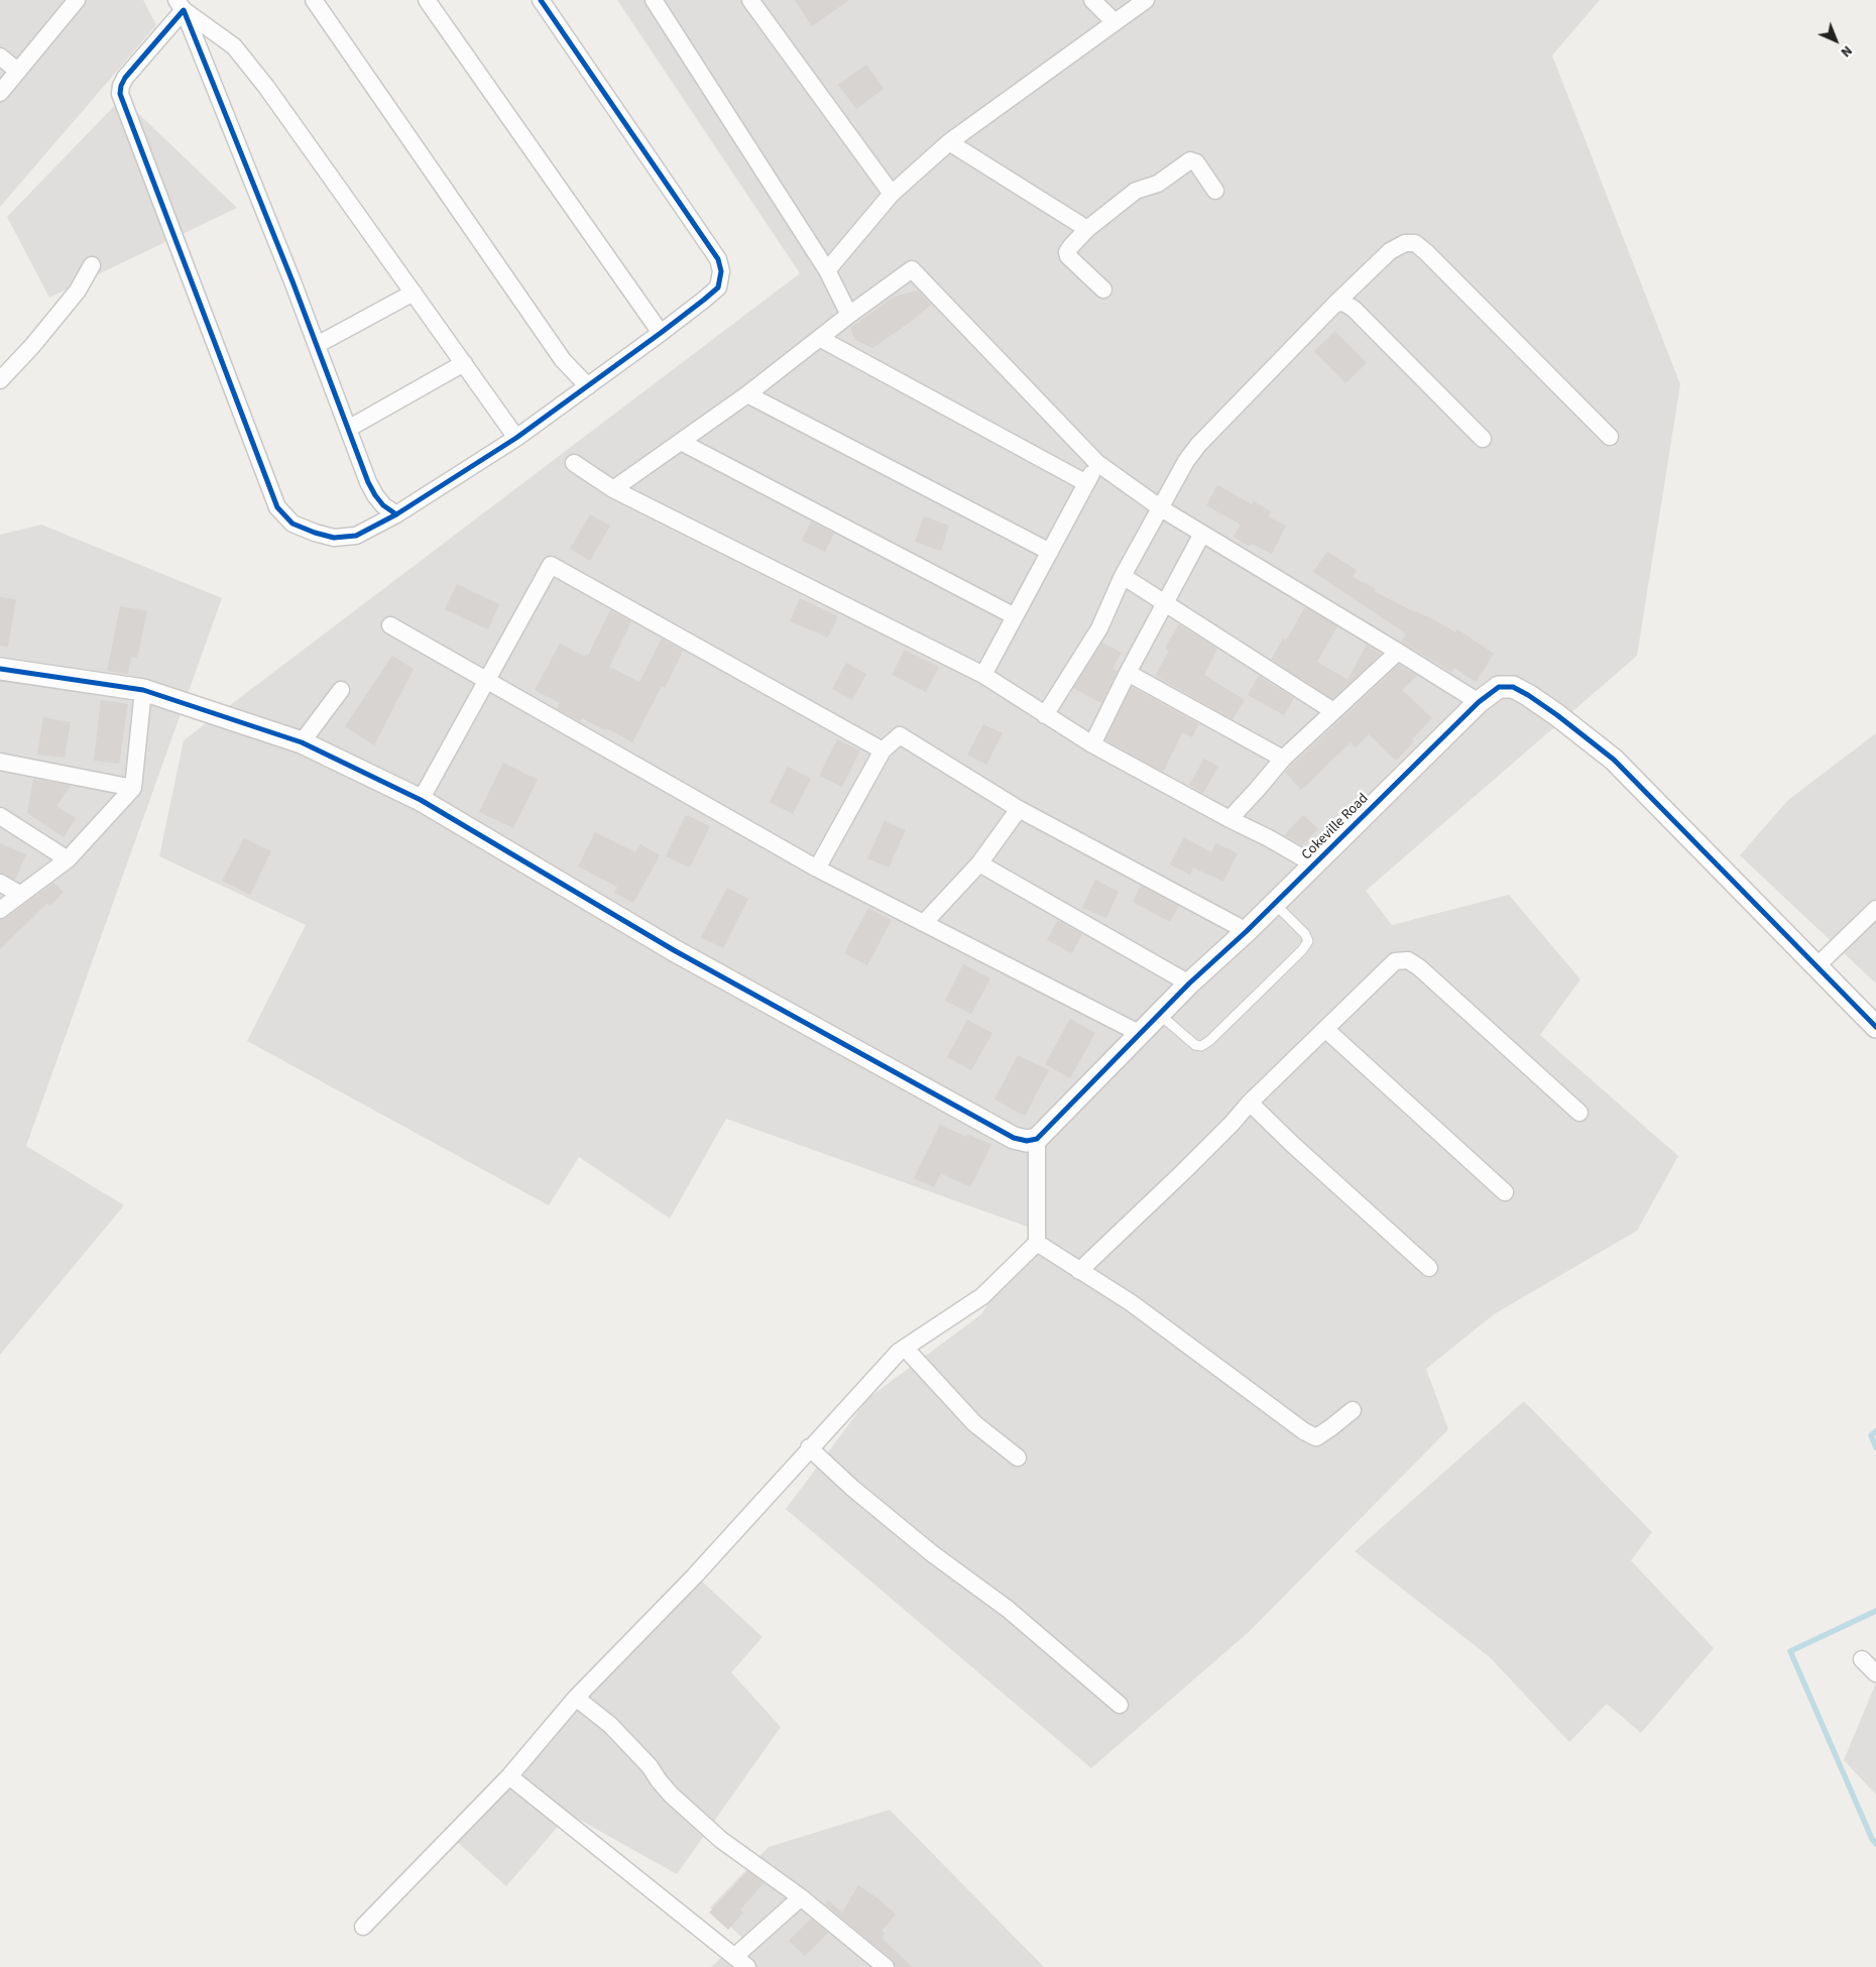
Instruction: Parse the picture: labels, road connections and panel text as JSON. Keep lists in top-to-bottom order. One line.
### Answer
{"streets":{"street":["Cokeville Road"]},"north":"bottom right"}
